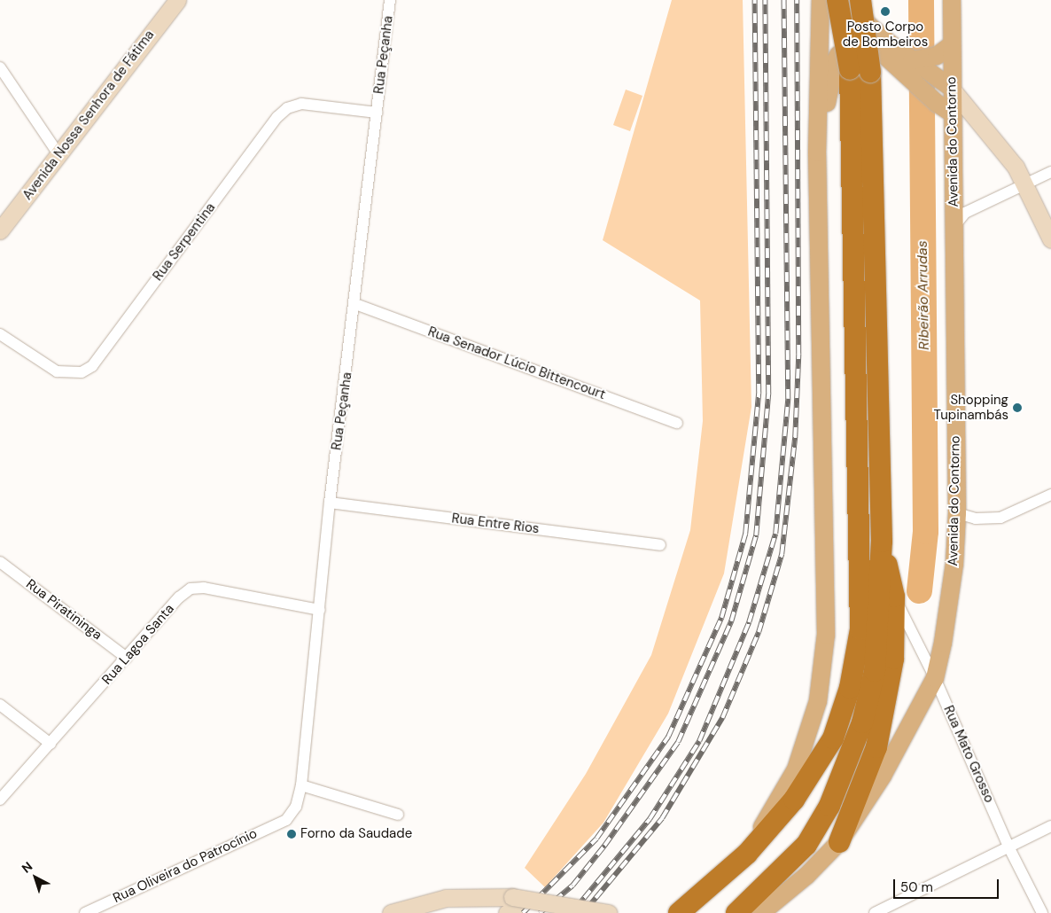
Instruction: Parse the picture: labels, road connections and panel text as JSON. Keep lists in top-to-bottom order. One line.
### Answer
{"streets":{"main road":["Avenida do Contorno"],"street":["Rua Peçanha","Avenida Nossa Senhora de Fátima","Rua Serpentina","Rua Senador Lúcio Bittencourt","Rua Entre Rios","Rua Piratininga","Rua Lagoa Santa","Rua Mato Grosso","Rua Oliveira do Patrocínio"]},"crossings":[["Rua Peçanha","Rua Serpentina"],["Rua Peçanha","Rua Senador Lúcio Bittencourt"],["Rua Peçanha","Rua Entre Rios"],["Rua Peçanha","Rua Lagoa Santa"],["Rua Peçanha","Rua Oliveira do Patrocínio"],["Avenida do Contorno","Rua Mato Grosso"],["Rua Piratininga","Rua Lagoa Santa"]],"water":["Ribeirão Arrudas"],"places":["Posto Corpo de Bombeiros","Shopping Tupinambás","Forno da Saudade"],"scale_bar":"50 m","north":"top left"}
